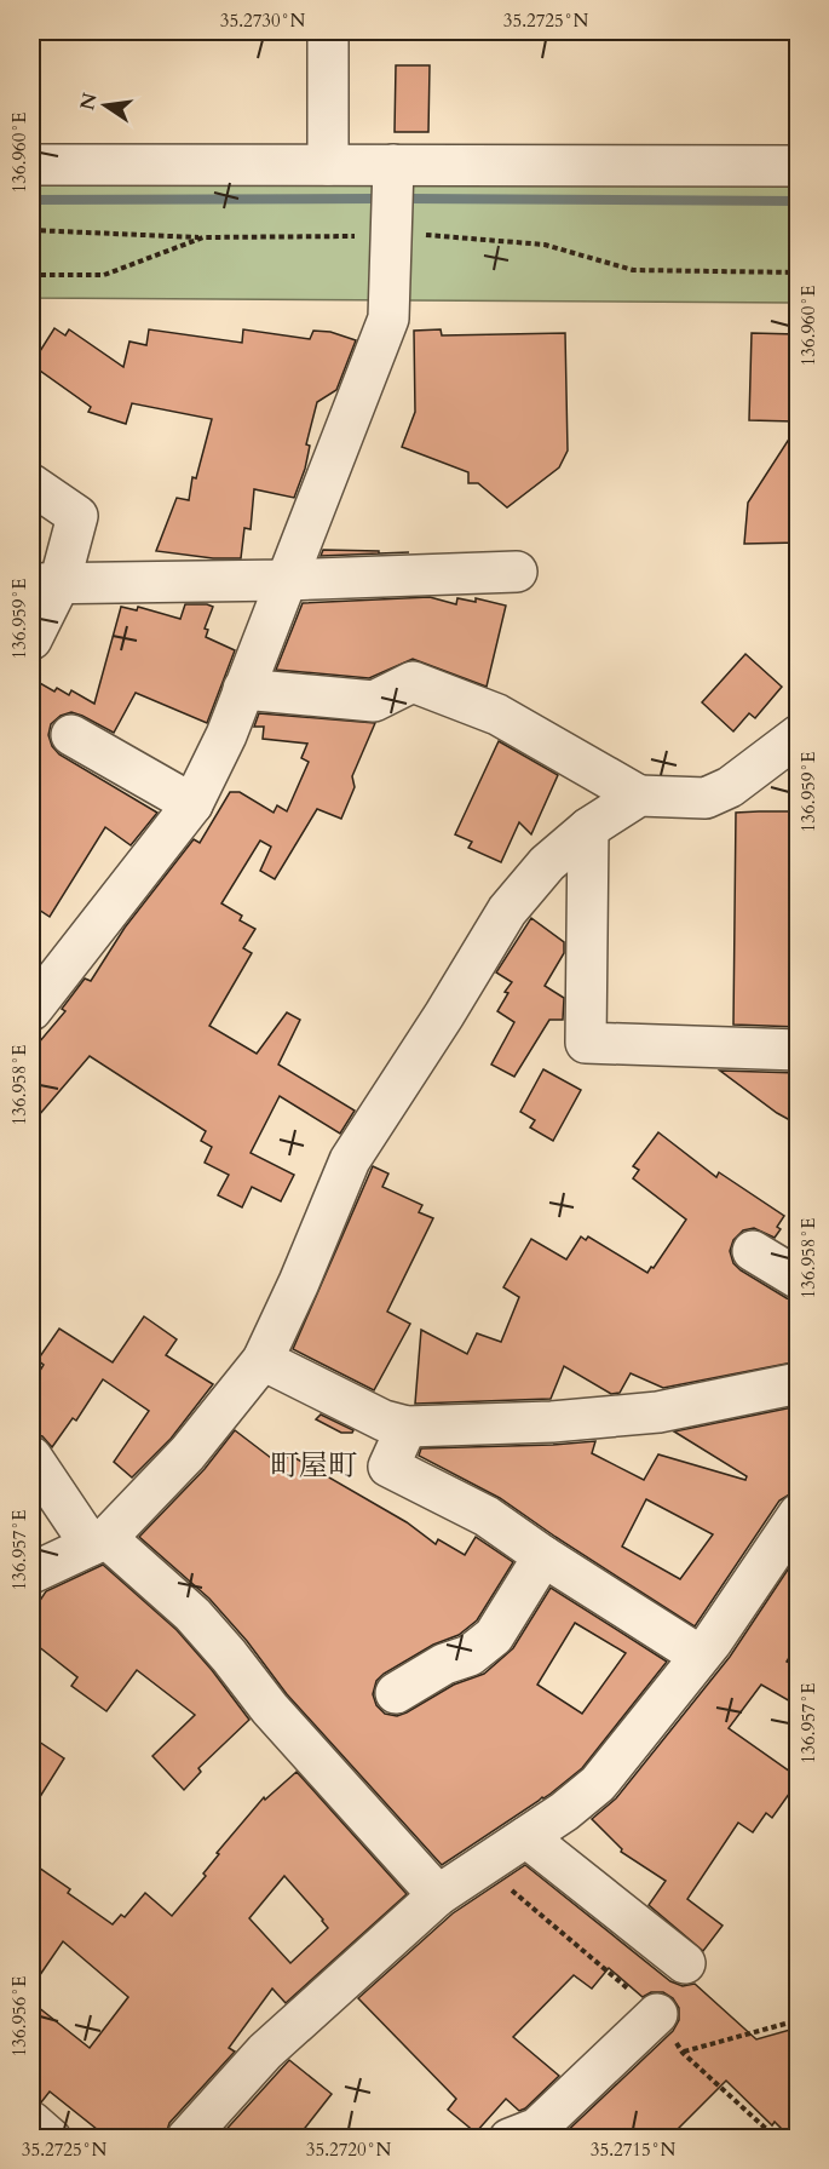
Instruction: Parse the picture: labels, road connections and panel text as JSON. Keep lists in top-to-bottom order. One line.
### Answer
{"districts":["町屋町"],"north":"left","coordinates":["35.2730°N","35.2725°N","136.960°E","136.959°E","136.958°E","136.957°E","136.956°E","35.2720°N","35.2715°N"]}
